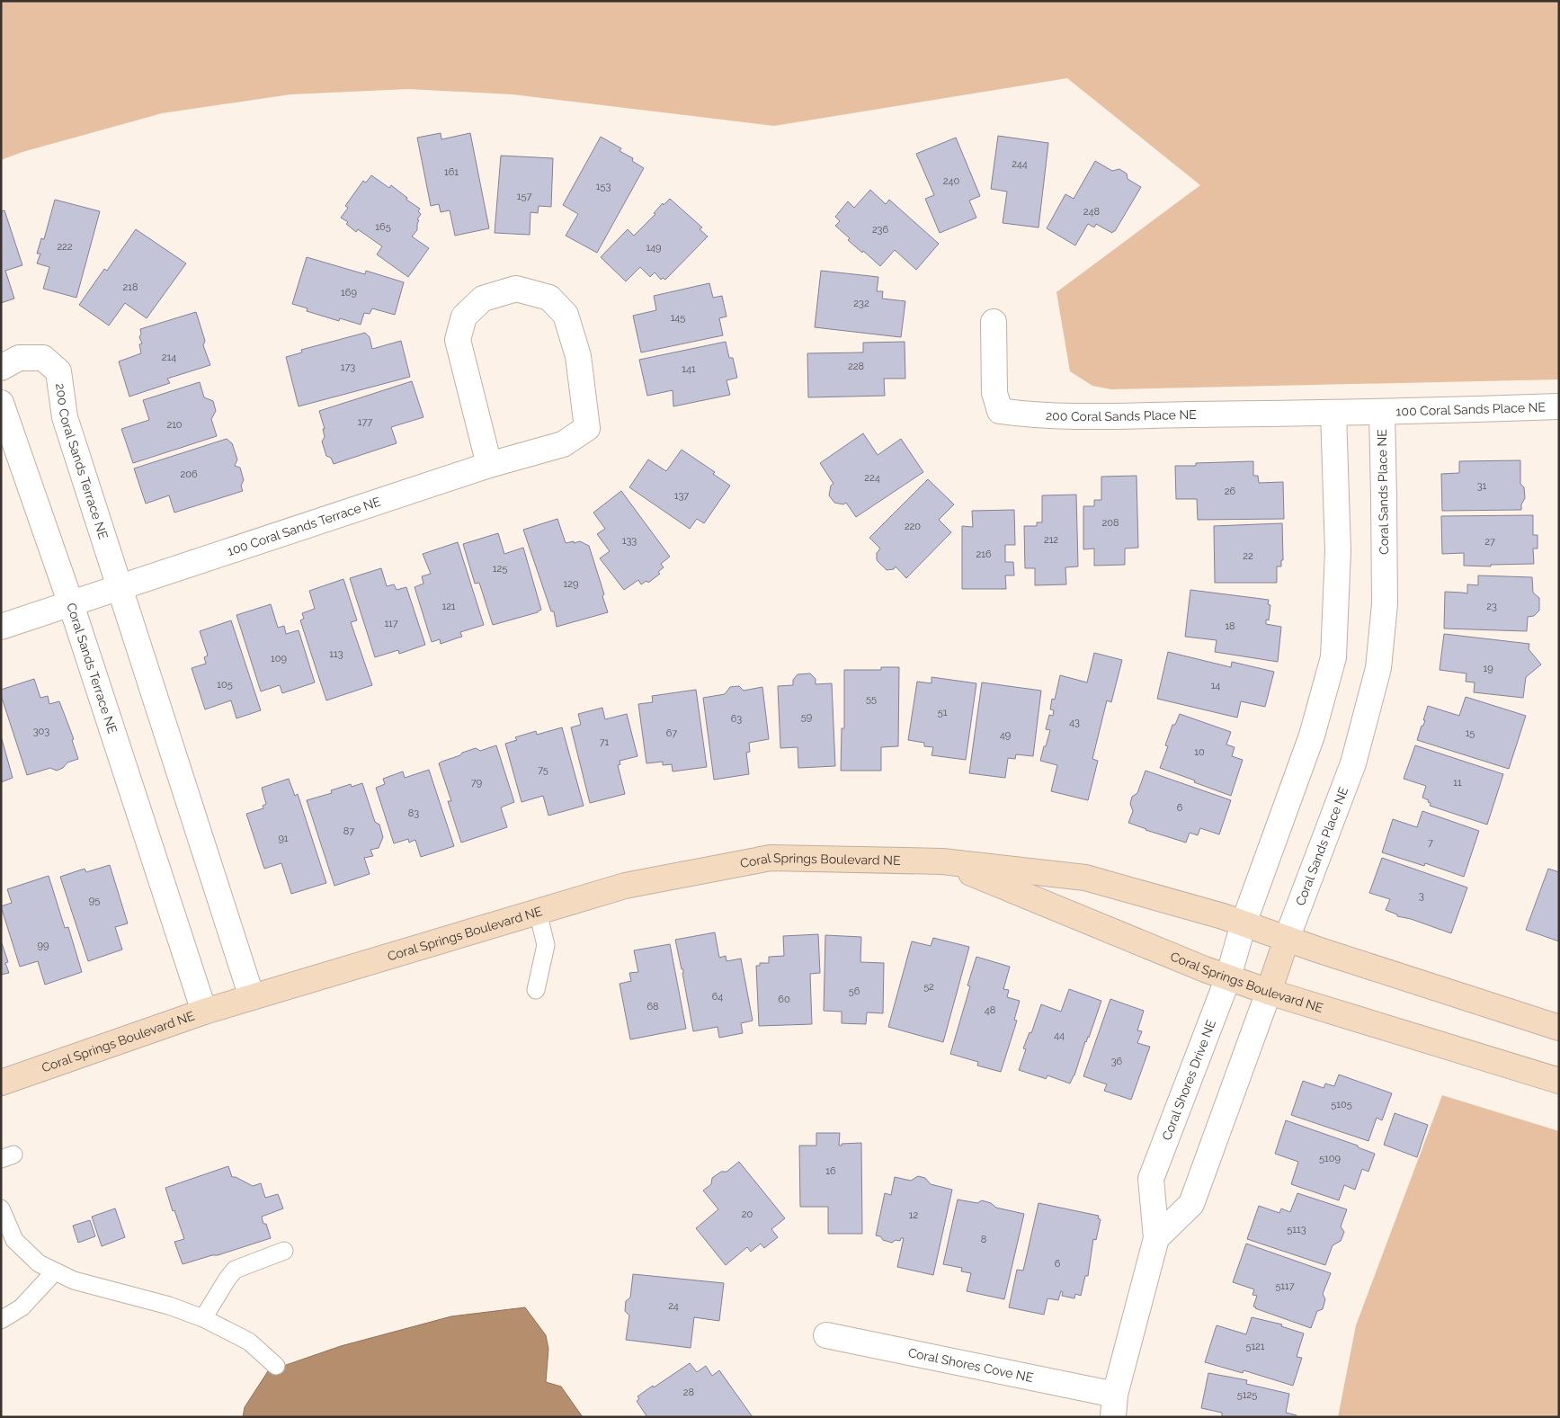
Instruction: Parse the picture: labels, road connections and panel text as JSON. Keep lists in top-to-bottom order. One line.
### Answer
{"streets":{"street":["100 Coral Sands Place NE","200 Coral Sands Place NE","200 Coral Sands Terrace NE","Coral Sands Place NE","100 Coral Sands Terrace NE","Coral Sands Terrace NE","Coral Springs Boulevard NE","Coral Shores Drive NE","Coral Shores Cove NE"]},"crossings":[["100 Coral Sands Place NE","Coral Sands Place NE"],["200 Coral Sands Place NE","Coral Sands Place NE"],["200 Coral Sands Terrace NE","100 Coral Sands Terrace NE"],["200 Coral Sands Terrace NE","Coral Sands Terrace NE"],["Coral Sands Place NE","Coral Springs Boulevard NE"],["100 Coral Sands Terrace NE","Coral Sands Terrace NE"],["Coral Sands Terrace NE","Coral Springs Boulevard NE"],["Coral Springs Boulevard NE","Coral Shores Drive NE"],["Coral Shores Drive NE","Coral Shores Cove NE"]],"house_numbers":["244","161","240","153","157","248","165","236","222","149","218","169","232","145","214","228","173","141","177","210","206","224","31","26","137","208","220","212","133","27","216","22","125","129","121","23","117","18","113","109","19","105","14","55","51","59","63","43","303","67","15","49","71","10","75","79","11","6","83","87","91","7","3","95","99","52","56","64","60","68","48","44","36","5105","5109","16","20","12","5113","8","6","5117","24","5121","28","5125"]}
